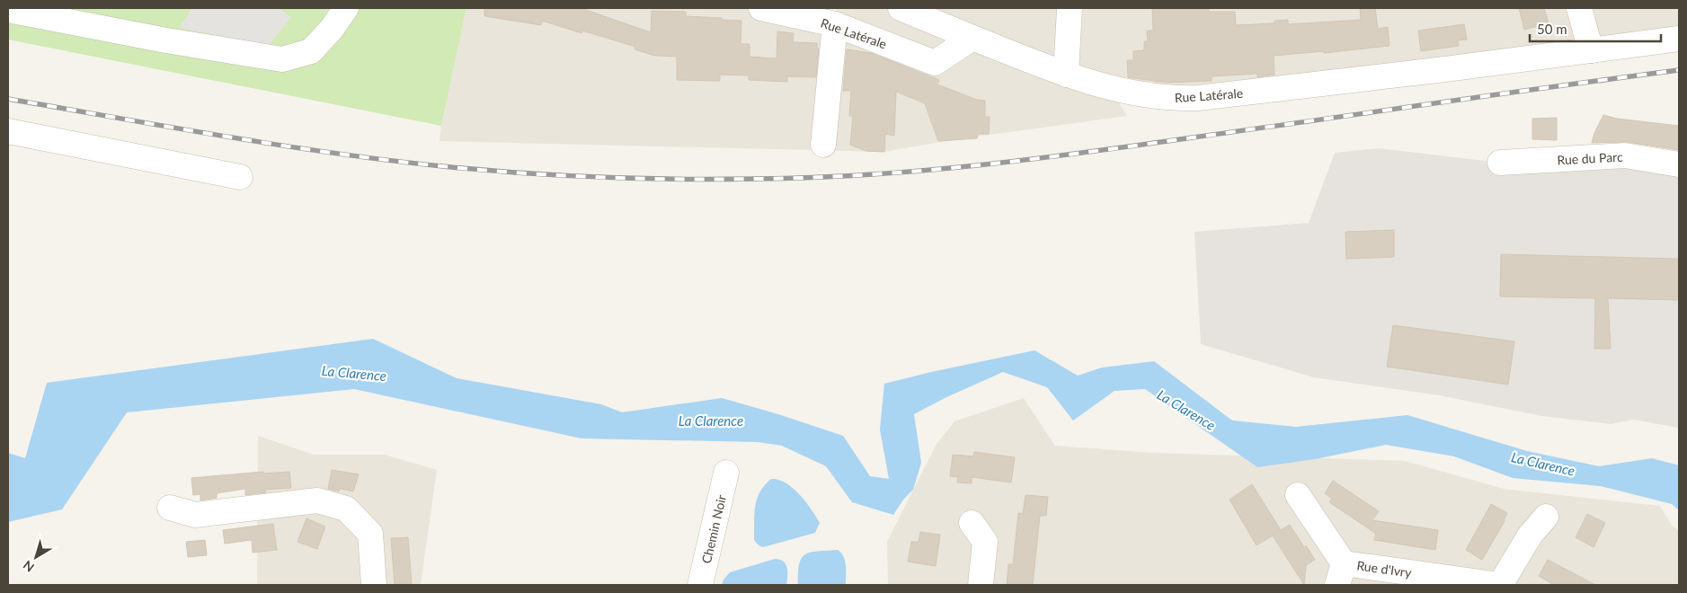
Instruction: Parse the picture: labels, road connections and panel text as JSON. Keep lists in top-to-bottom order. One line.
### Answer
{"streets":{"street":["Rue Latérale","Rue du Parc","Chemin Noir","Rue d'Ivry"]},"water":["La Clarence"],"scale_bar":"50 m","north":"bottom left"}
